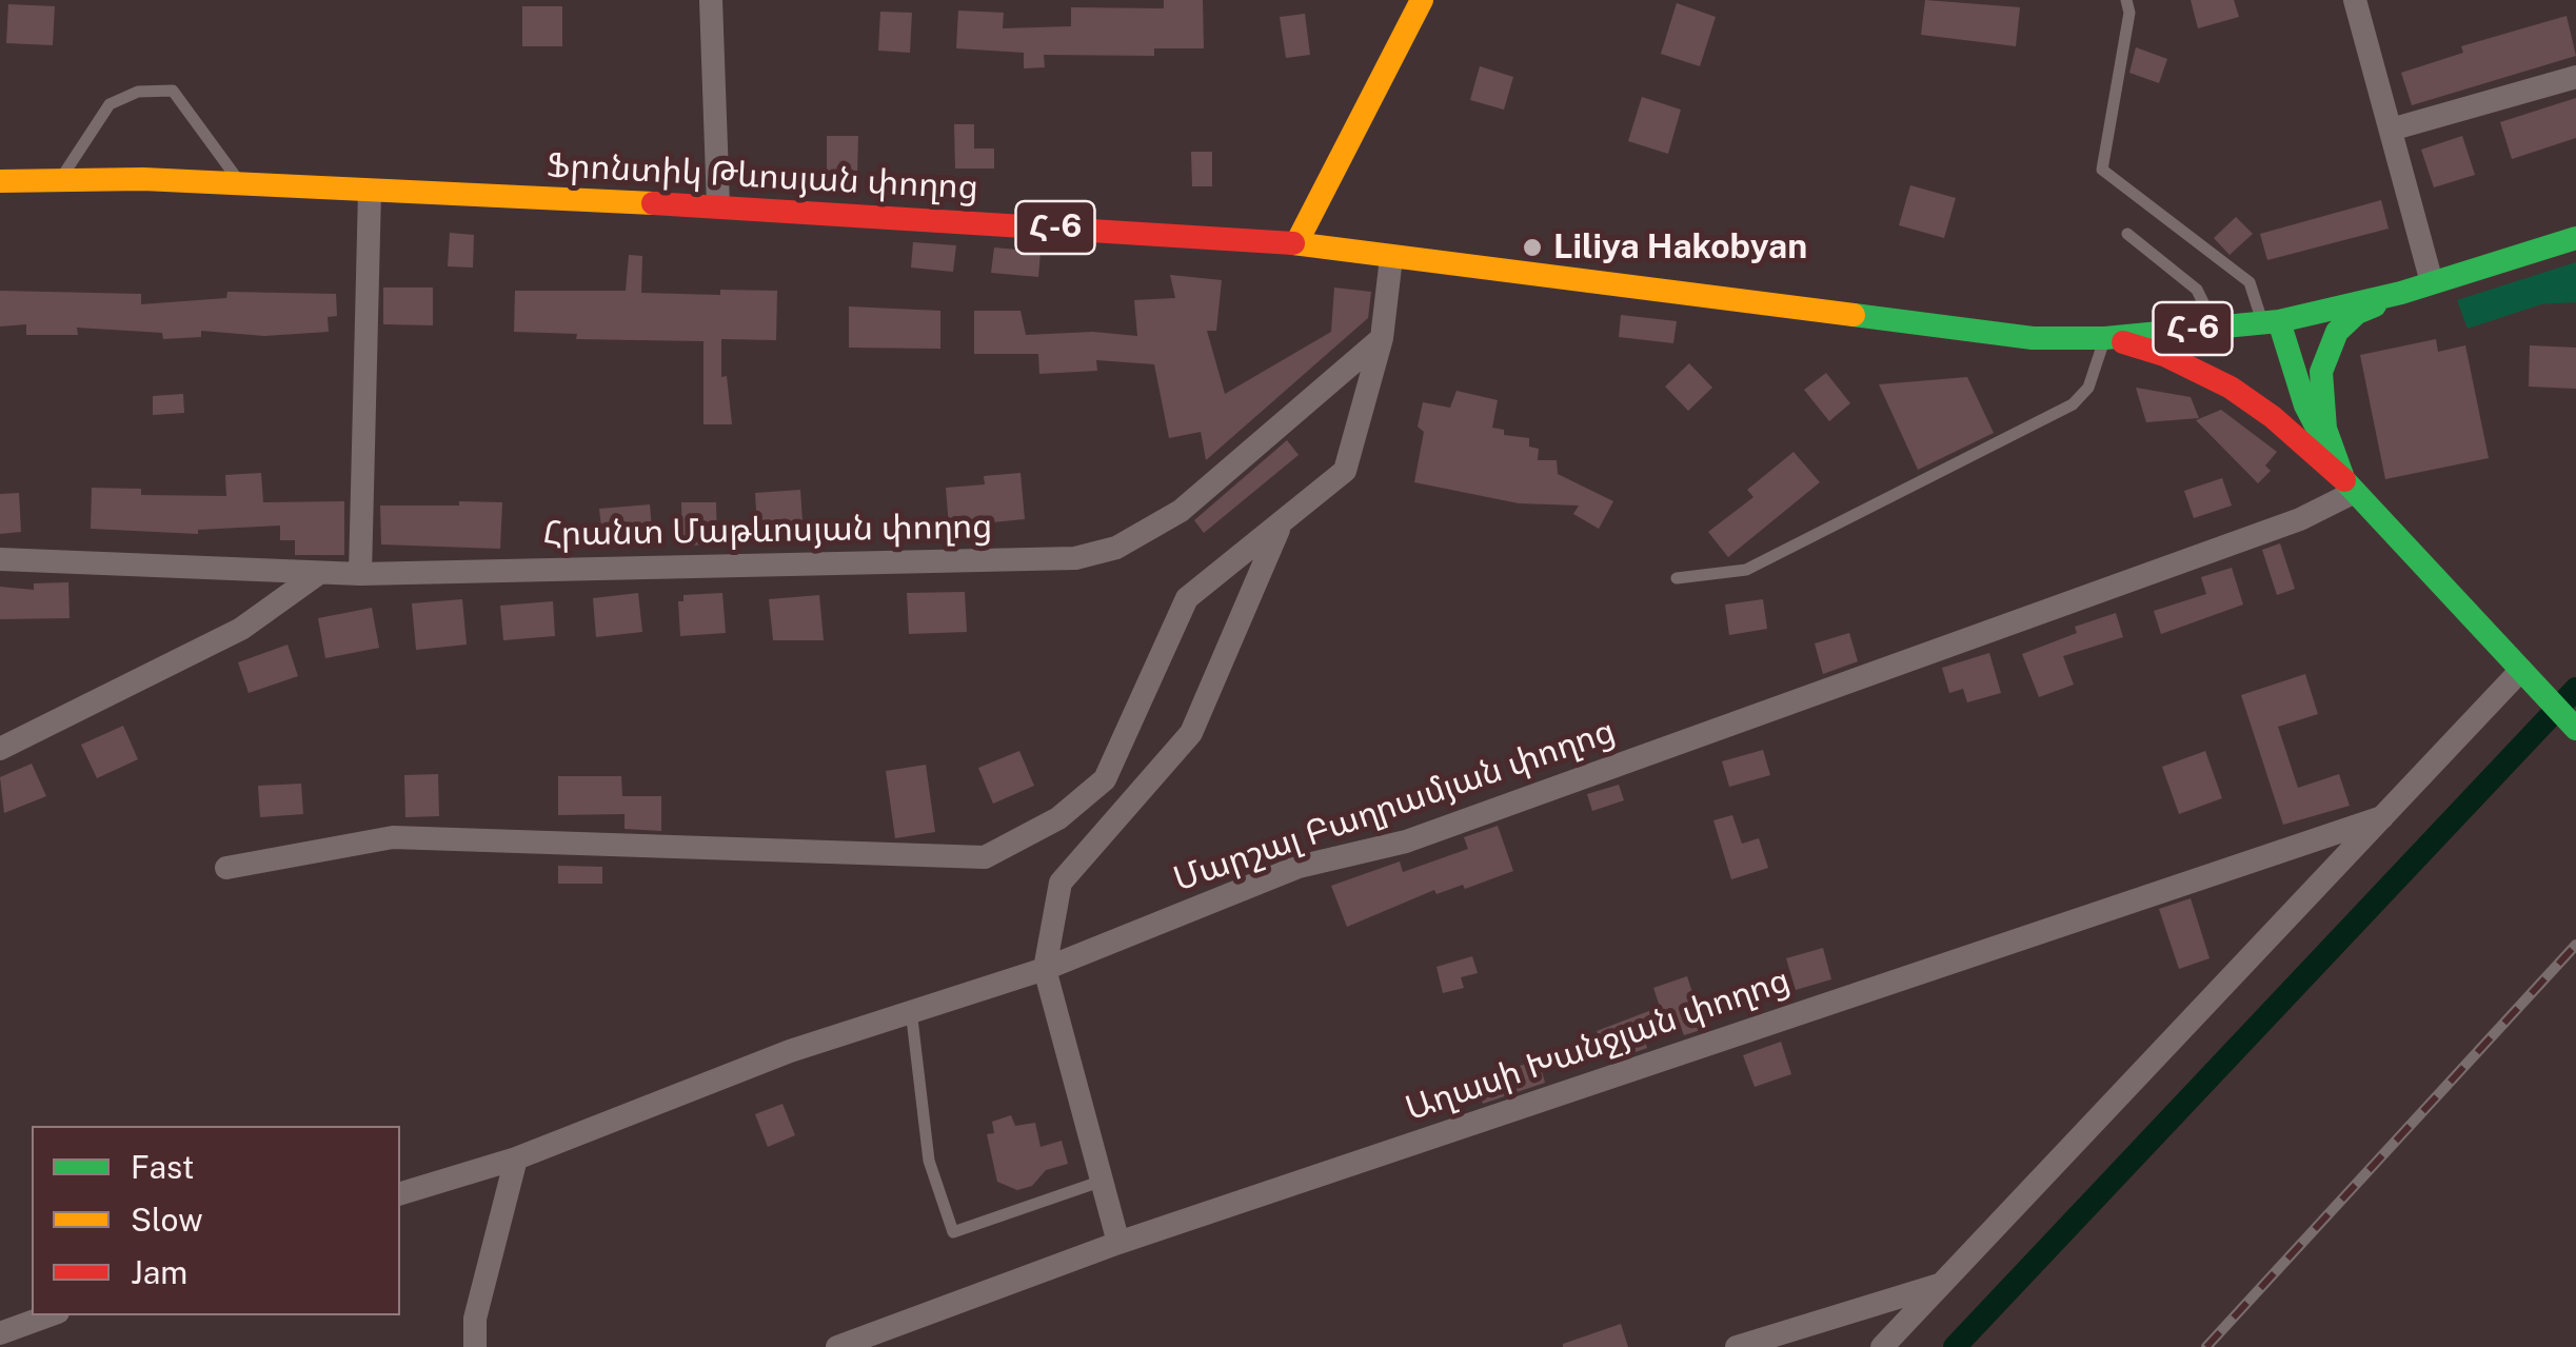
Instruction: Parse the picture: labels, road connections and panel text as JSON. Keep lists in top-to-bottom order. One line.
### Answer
{"streets":{"main road":["Ֆրոնտիկ Թևոսյան փողոց","Հ-6"],"street":["Հրանտ Մաթևոսյան փողոց","Մարշալ Բաղրամյան փողոց","Աղասի Խանջյան փողոց"]},"places":["Liliya Hakobyan"],"legend":["Fast","Slow","Jam"]}
